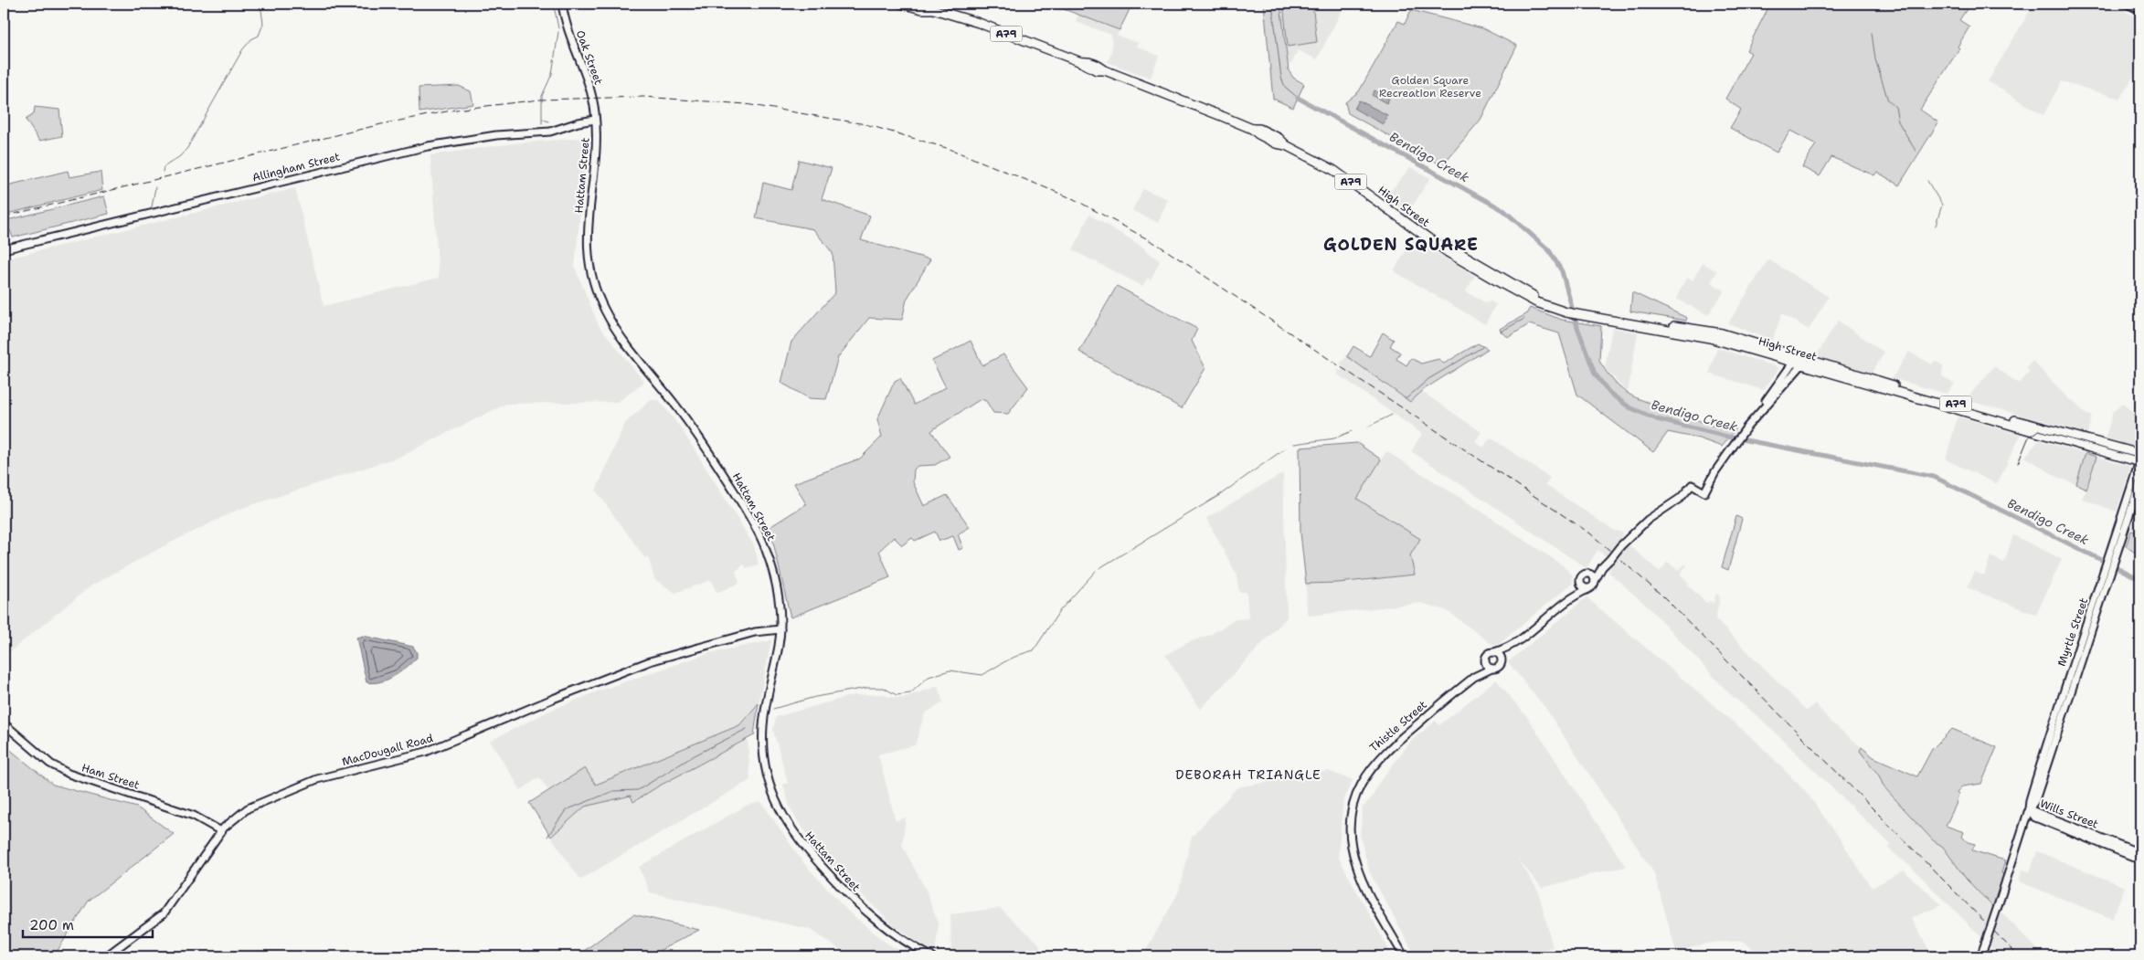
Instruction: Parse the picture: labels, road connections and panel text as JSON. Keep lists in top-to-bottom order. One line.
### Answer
{"streets":{"highway":["A79","High Street"],"street":["Oak Street","Allingham Street","Hattam Street","Myrtle Street","Thistle Street","MacDougall Road","Ham Street","Wills Street"]},"crossings":[["Oak Street","Allingham Street"],["Oak Street","Hattam Street"],["Allingham Street","Hattam Street"],["Hattam Street","MacDougall Road"],["High Street","Myrtle Street"],["Myrtle Street","Wills Street"],["MacDougall Road","Ham Street"]],"districts":["GOLDEN SQUARE","DEBORAH TRIANGLE"],"water":["Bendigo Creek"],"parks":["Golden Square Recreation Reserve"],"scale_bar":"200 m"}
